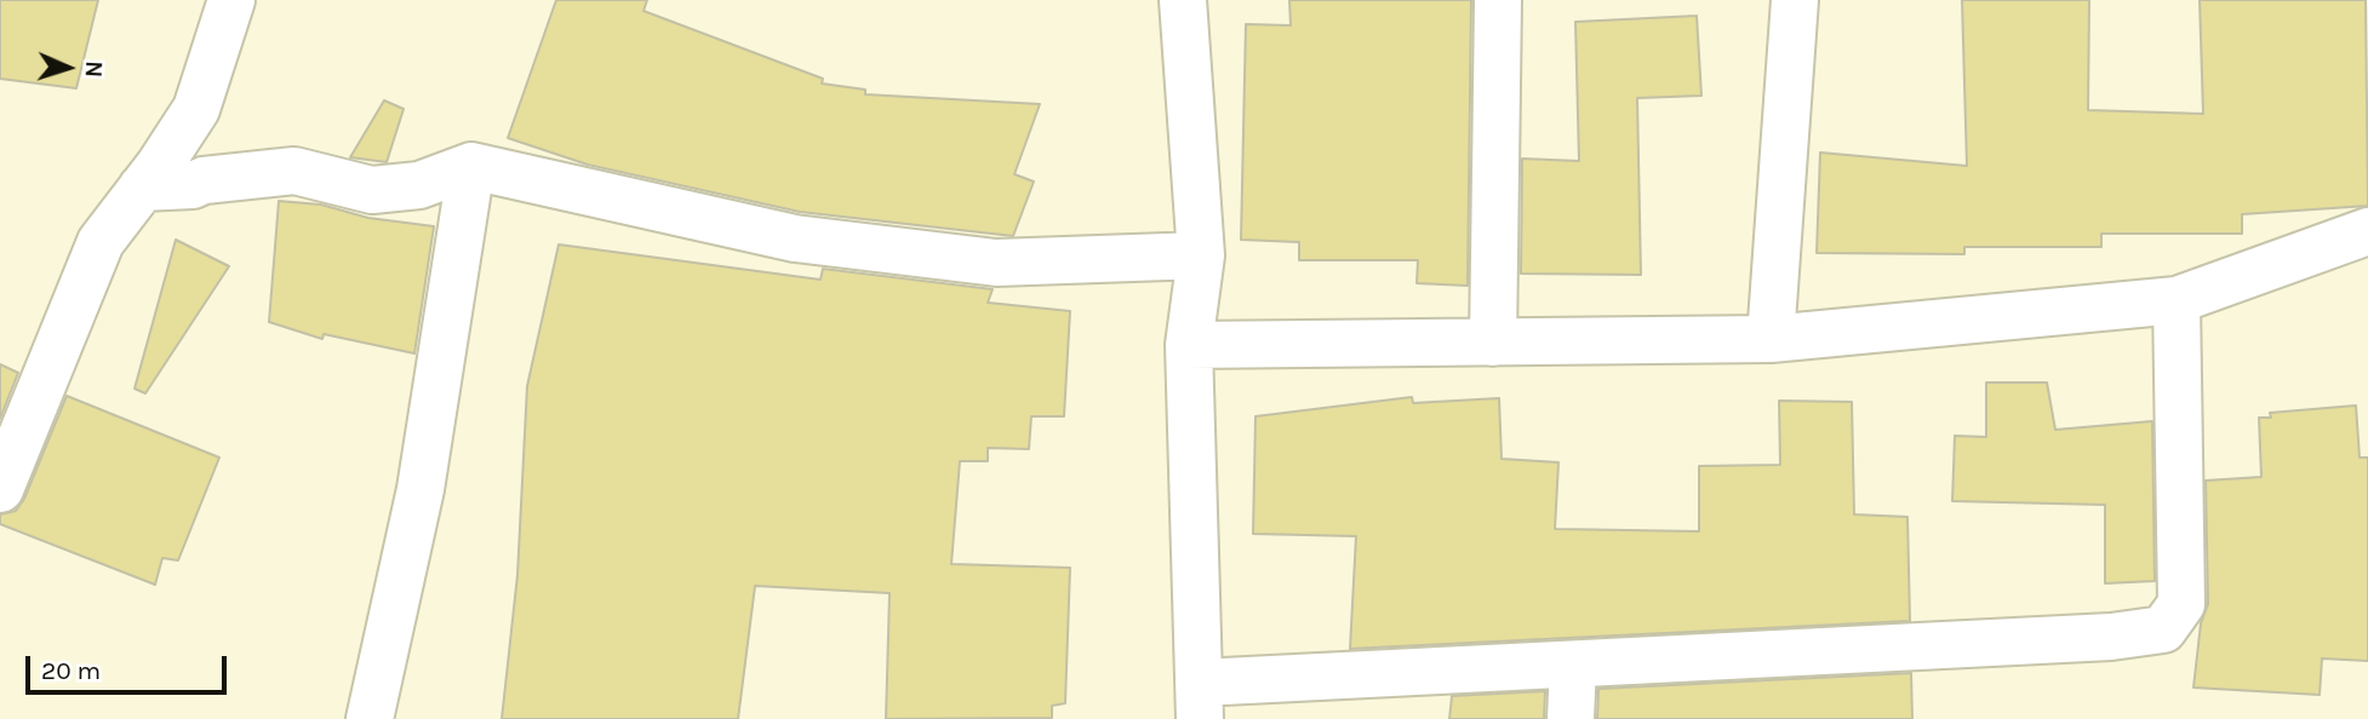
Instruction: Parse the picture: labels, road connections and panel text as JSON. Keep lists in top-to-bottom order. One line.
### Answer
{"scale_bar":"20 m","north":"right"}
